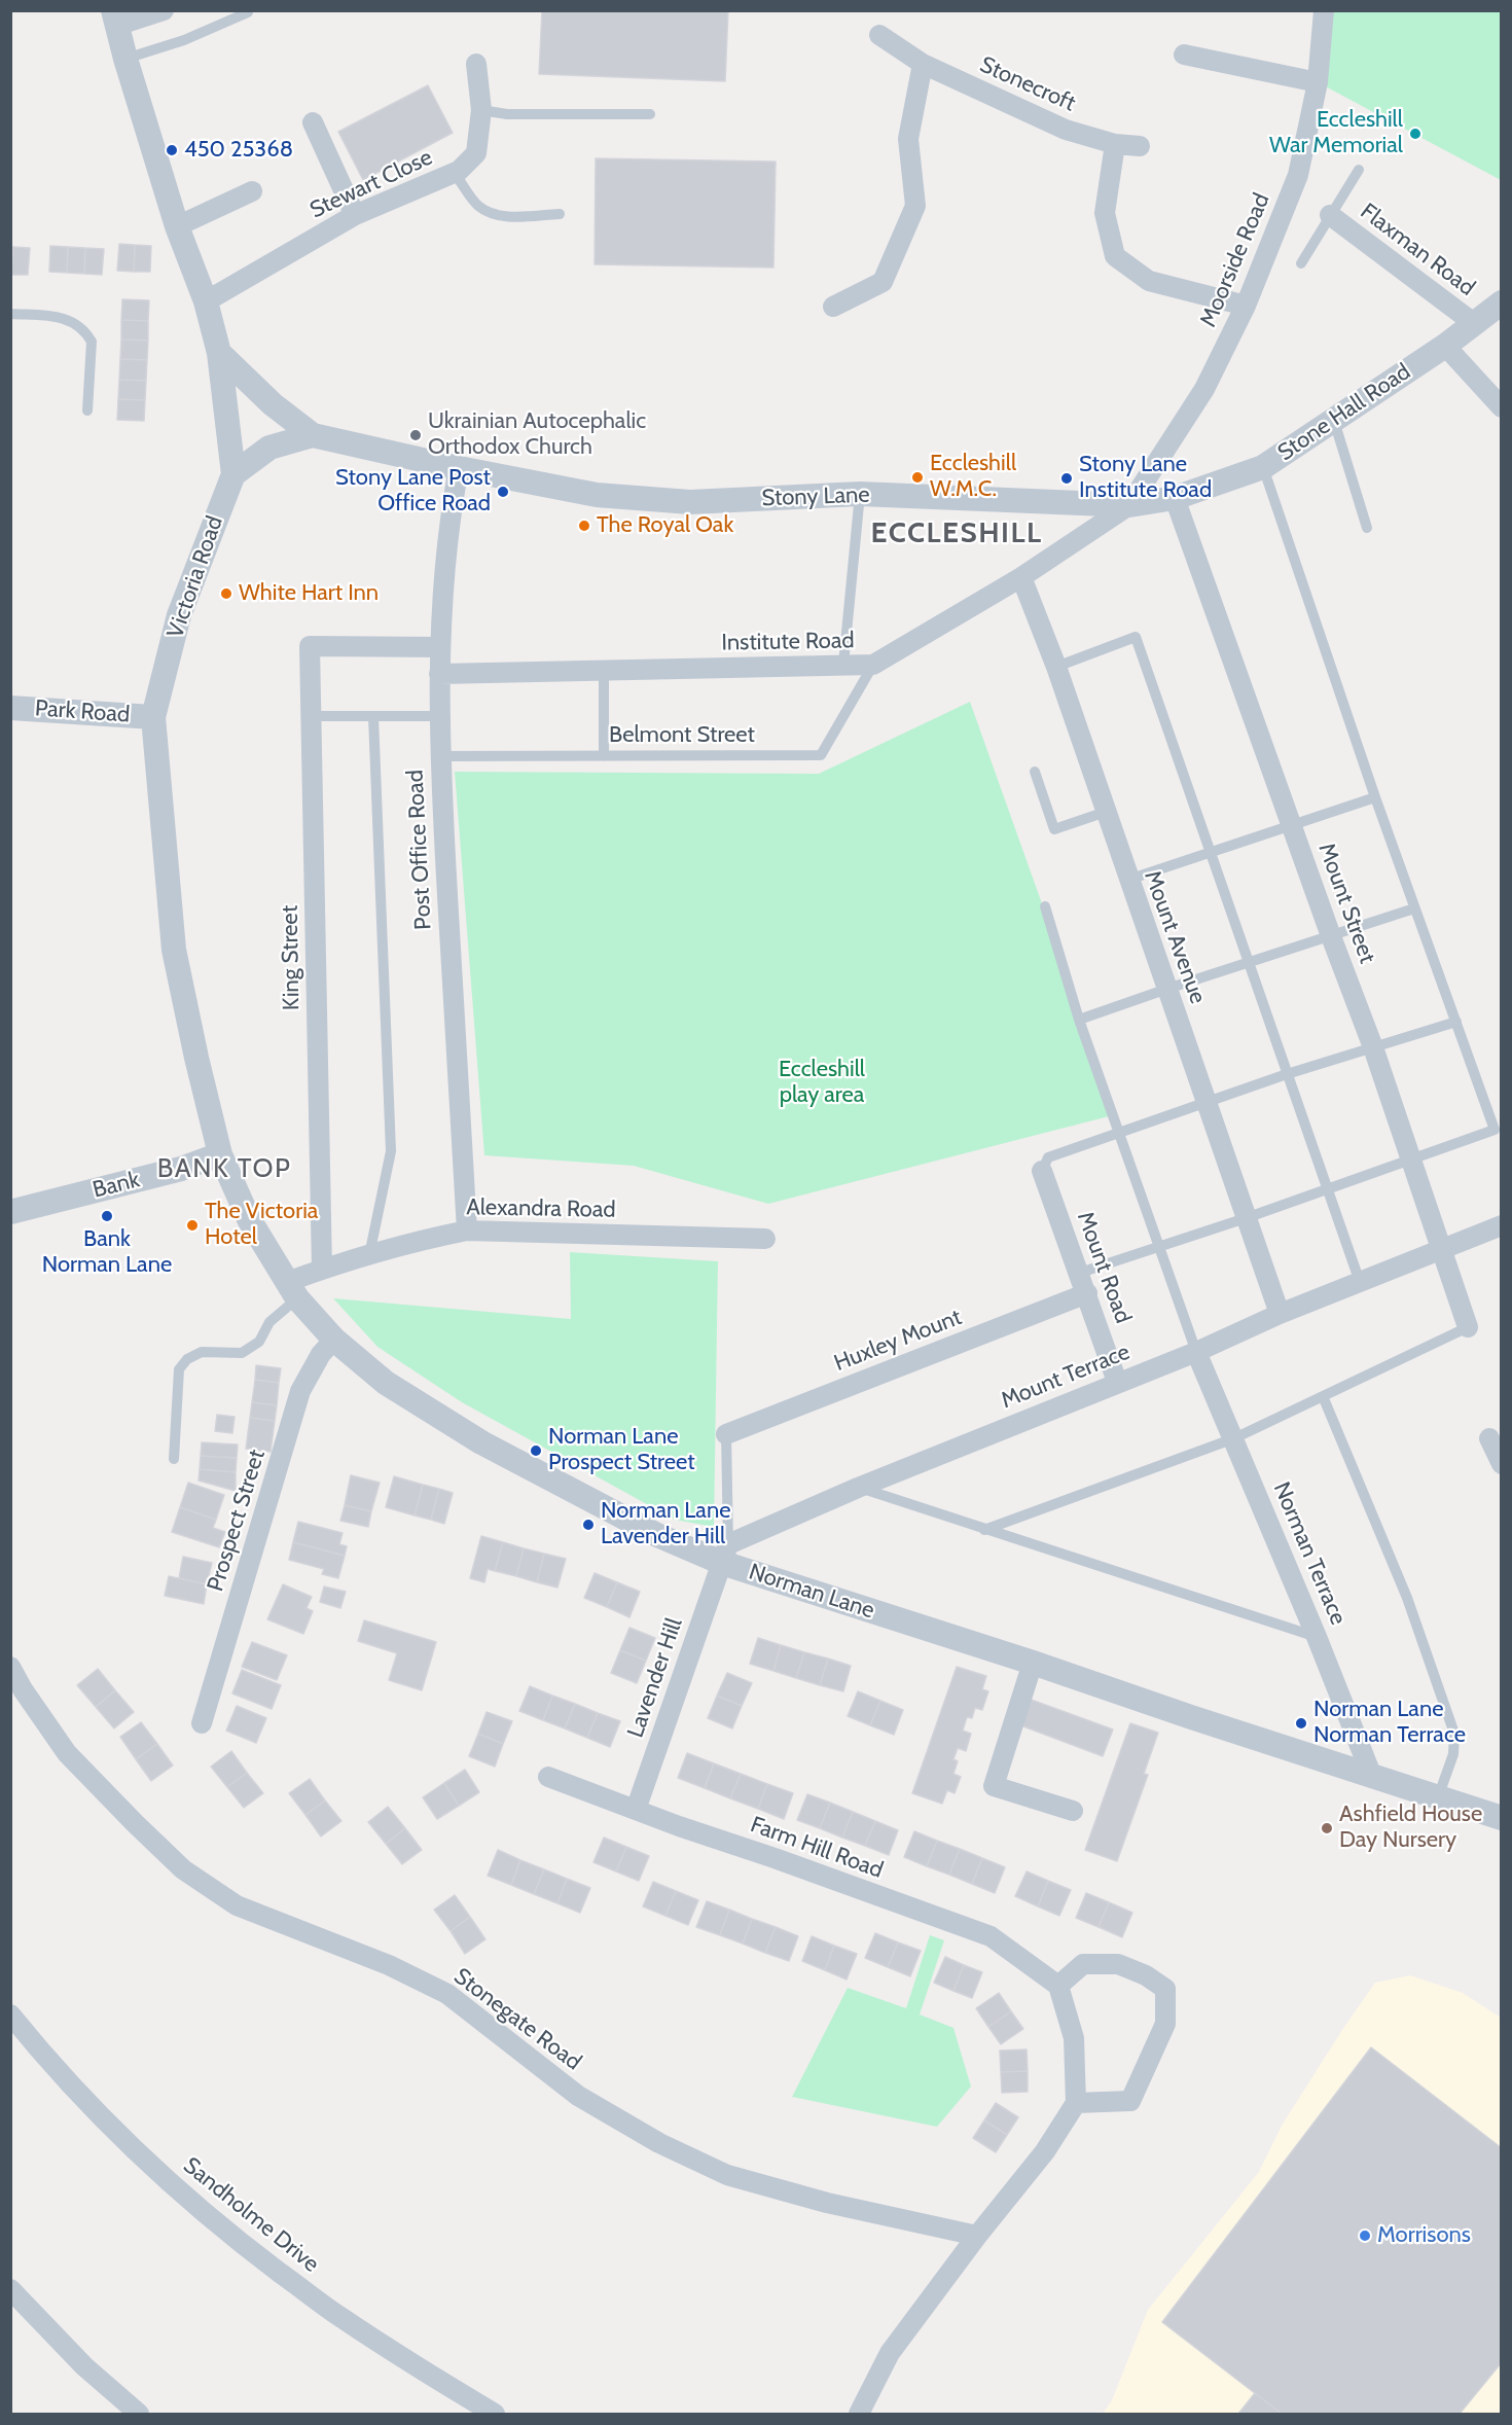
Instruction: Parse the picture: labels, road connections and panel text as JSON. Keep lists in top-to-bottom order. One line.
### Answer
{"streets":{"street":["Stonecroft","Stewart Close","Flaxman Road","Moorside Road","Stone Hall Road","Stony Lane","Victoria Road","Institute Road","Park Road","Post Office Road","Mount Street","Mount Avenue","King Street","Bank","Alexandra Road","Mount Road","Huxley Mount","Mount Terrace","Prospect Street","Norman Terrace","Norman Lane","Lavender Hill","Farm Hill Road","Stonegate Road","Sandholme Drive"],"lane":["Belmont Street"]},"crossings":[["Stewart Close","Victoria Road"],["Flaxman Road","Stone Hall Road"],["Moorside Road","Stony Lane"],["Moorside Road","Institute Road"],["Stone Hall Road","Stony Lane"],["Stone Hall Road","Mount Street"],["Stony Lane","Victoria Road"],["Stony Lane","Institute Road"],["Stony Lane","Post Office Road"],["Stony Lane","Mount Street"],["Victoria Road","Park Road"],["Victoria Road","Bank"],["Victoria Road","Norman Lane"],["Institute Road","Belmont Street"],["Institute Road","Post Office Road"],["Institute Road","Mount Avenue"],["Belmont Street","Post Office Road"],["Post Office Road","King Street"],["Post Office Road","Alexandra Road"],["Mount Street","Mount Terrace"],["Mount Avenue","Mount Terrace"],["King Street","Alexandra Road"],["Bank","Norman Lane"],["Alexandra Road","Norman Lane"],["Mount Road","Huxley Mount"],["Mount Road","Mount Terrace"],["Mount Terrace","Norman Terrace"],["Mount Terrace","Norman Lane"],["Mount Terrace","Lavender Hill"],["Prospect Street","Norman Lane"],["Norman Terrace","Norman Lane"],["Norman Lane","Lavender Hill"],["Lavender Hill","Farm Hill Road"]],"districts":["ECCLESHILL","BANK TOP"],"parks":["Eccleshill play area"],"places":["Eccleshill War Memorial","450 25368","Ukrainian Autocephalic Orthodox Church","Eccleshill W.M.C.","Stony Lane Institute Road","Stony Lane Post Office Road","The Royal Oak","White Hart Inn","Bank Norman Lane","The Victoria Hotel","Norman Lane Prospect Street","Norman Lane Lavender Hill","Norman Lane Norman Terrace","Ashfield House Day Nursery","Morrisons"]}
